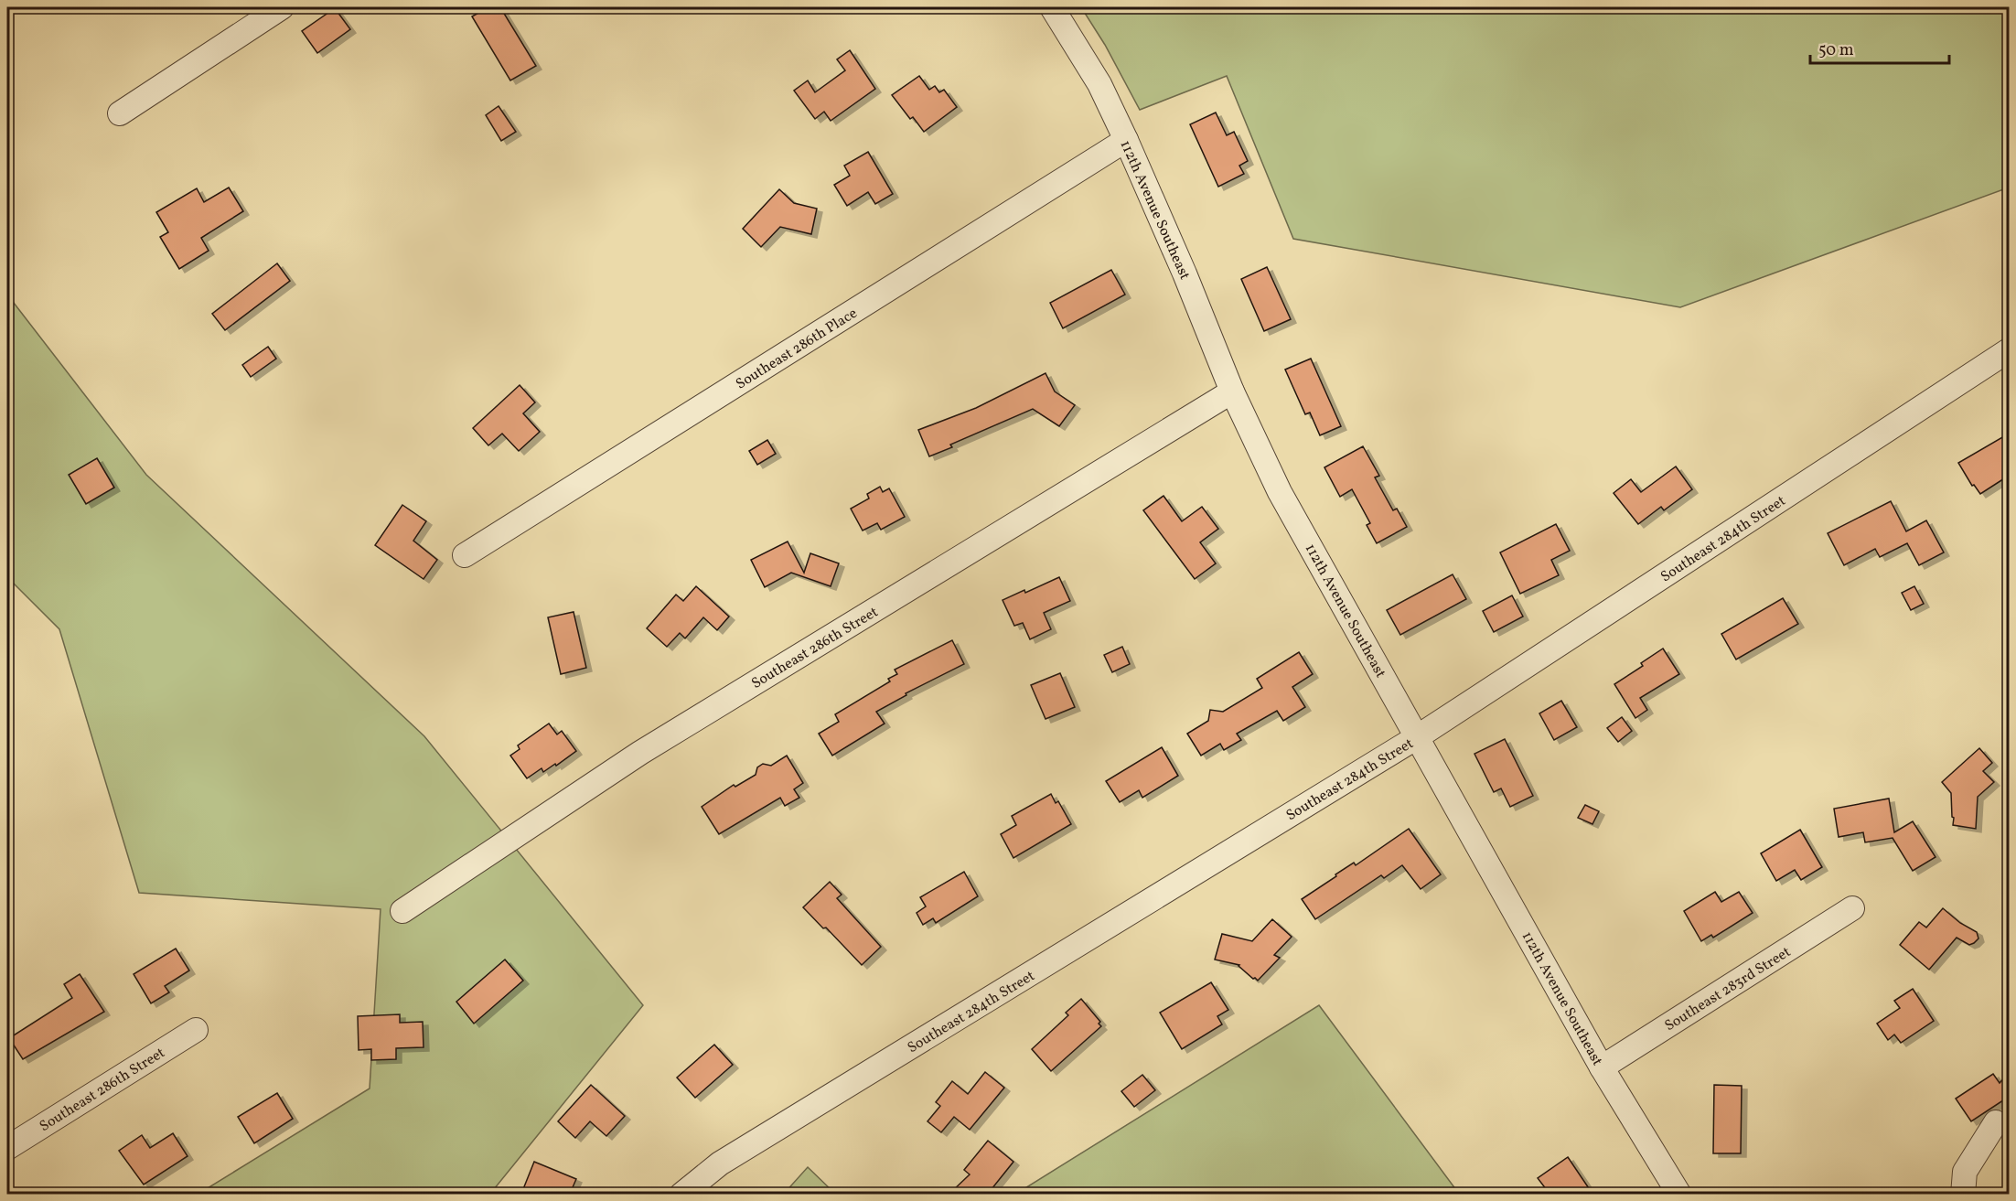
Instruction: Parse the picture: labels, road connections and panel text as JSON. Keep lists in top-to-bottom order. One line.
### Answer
{"streets":{"street":["112th Avenue Southeast","Southeast 286th Place","Southeast 284th Street","Southeast 286th Street","Southeast 283rd Street"]},"crossings":[["112th Avenue Southeast","Southeast 286th Place"],["112th Avenue Southeast","Southeast 284th Street"],["112th Avenue Southeast","Southeast 286th Street"],["112th Avenue Southeast","Southeast 283rd Street"]],"scale_bar":"50 m"}
